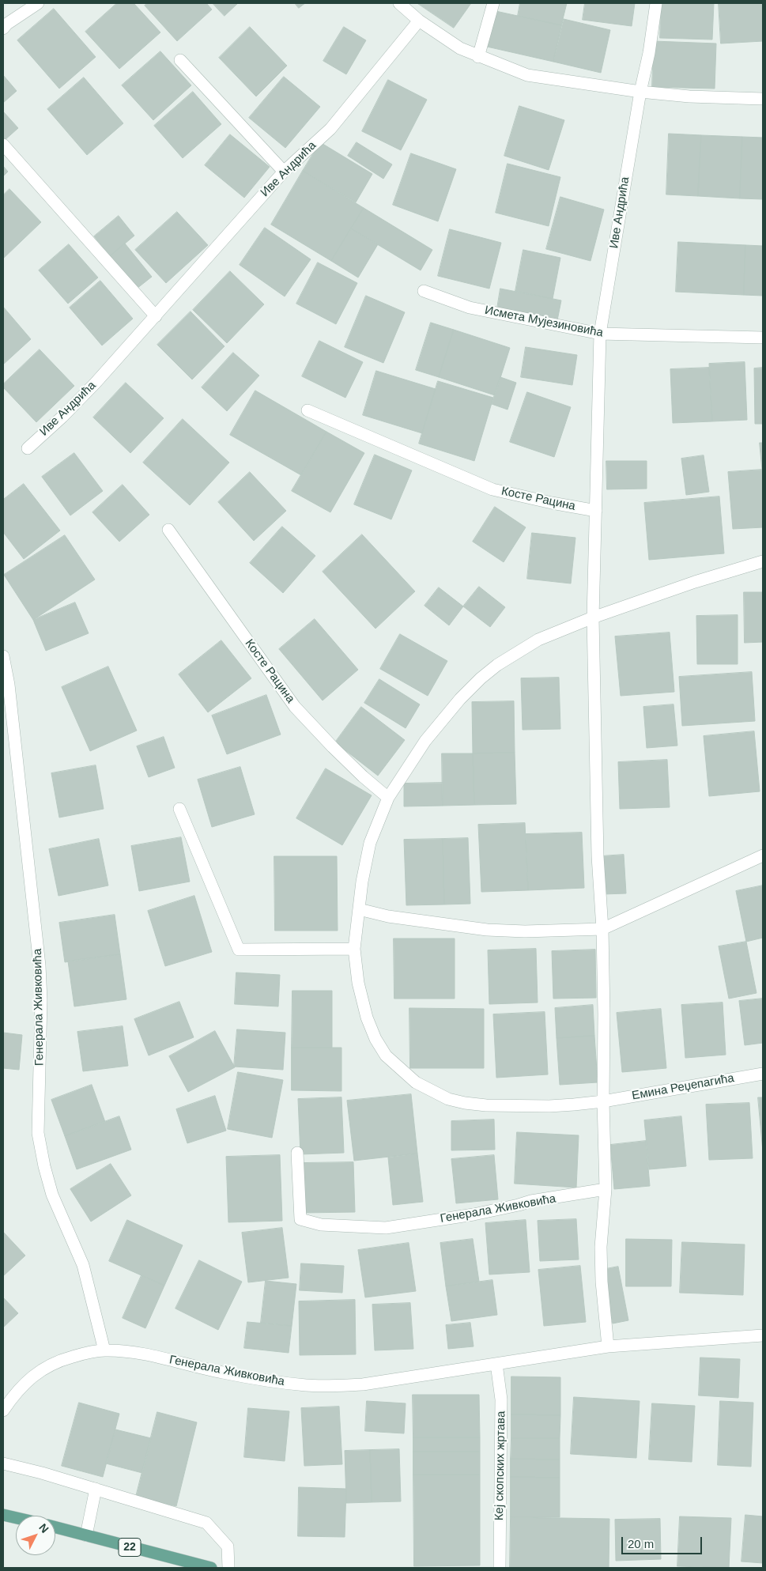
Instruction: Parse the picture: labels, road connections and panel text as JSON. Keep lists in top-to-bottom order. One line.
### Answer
{"streets":{"main road":["22"],"street":["Иве Андрића","Исмета Мујезиновића","Косте Рацина","Генерала Живковића","Емина Реџепагића","Кеј скопских жртава"]},"crossings":[["Иве Андрића","Исмета Мујезиновића"],["Генерала Живковића","Кеј скопских жртава"]],"scale_bar":"20 m","north":"top right"}
